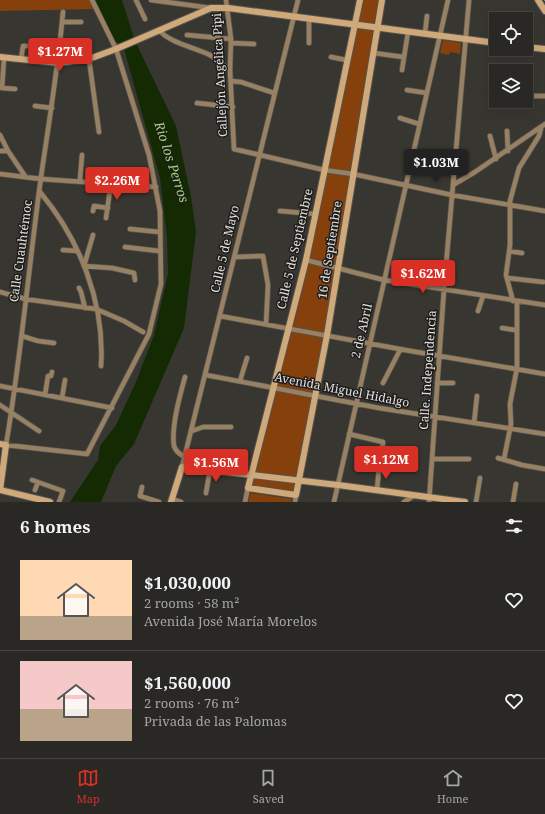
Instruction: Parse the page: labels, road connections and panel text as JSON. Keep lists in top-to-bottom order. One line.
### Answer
{"streets":{"street":["Callejón Angélica Pipi","Calle 5 de Mayo","Calle 5 de Septiembre","16 de Septiembre","Calle Cuauhtémoc","2 de Abril","Calle. Independencia","Avenida Miguel Hidalgo"]},"crossings":[["Callejón Angélica Pipi","Calle 5 de Mayo"],["Calle 5 de Mayo","Avenida Miguel Hidalgo"],["Calle 5 de Septiembre","Avenida Miguel Hidalgo"],["16 de Septiembre","Avenida Miguel Hidalgo"],["2 de Abril","Avenida Miguel Hidalgo"],["Calle. Independencia","Avenida Miguel Hidalgo"]],"water":["Rio los Perros"],"page":{"price":["$1.27M","$1.03M","$2.26M","$1.62M","$1.12M","$1.56M"],"heading":"6 homes","list":[{"name":"$1,030,000","note":"2 rooms · 58 m² · Avenida José María Morelos"},{"name":"$1,560,000","note":"2 rooms · 76 m² · Privada de las Palomas"}],"tabs":["Map","Saved","Home"]}}
